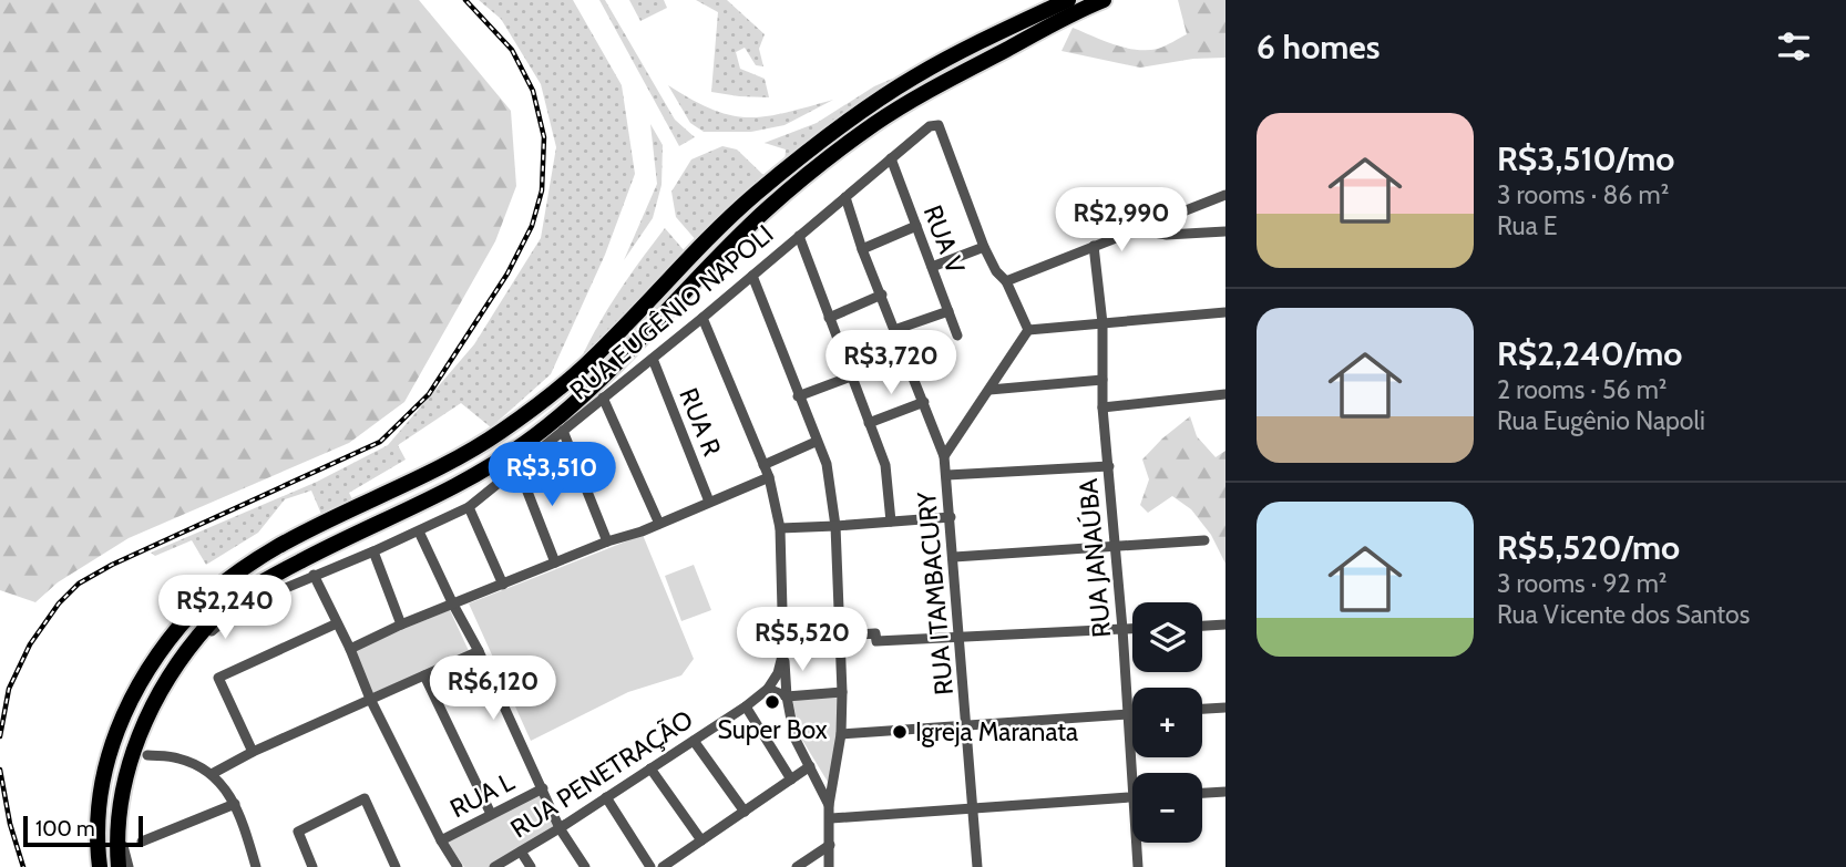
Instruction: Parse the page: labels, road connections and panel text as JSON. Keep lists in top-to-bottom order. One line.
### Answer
{"streets":{"street":["RUA V","RUA EUGÊNIO NAPOLI","RUA R","RUA JANAÚBA","RUA ITAMBACURY","RUA PENETRAÇÃO","RUA L"]},"crossings":[["RUA V","RUA EUGÊNIO NAPOLI"],["RUA EUGÊNIO NAPOLI","RUA R"],["RUA EUGÊNIO NAPOLI","RUA ITAMBACURY"]],"places":["Super Box","Igreja Maranata"],"scale_bar":"100 m","page":{"heading":"6 homes","list":[{"name":"R$3,510/mo","note":"3 rooms · 86 m² · Rua E"},{"name":"R$2,240/mo","note":"2 rooms · 56 m² · Rua Eugênio Napoli"},{"name":"R$5,520/mo","note":"3 rooms · 92 m² · Rua Vicente dos Santos"}],"price":["R$2,990","R$3,720","R$3,510","R$2,240","R$5,520","R$6,120"],"map_buttons":["+","−"],"scale":"100 m"}}
